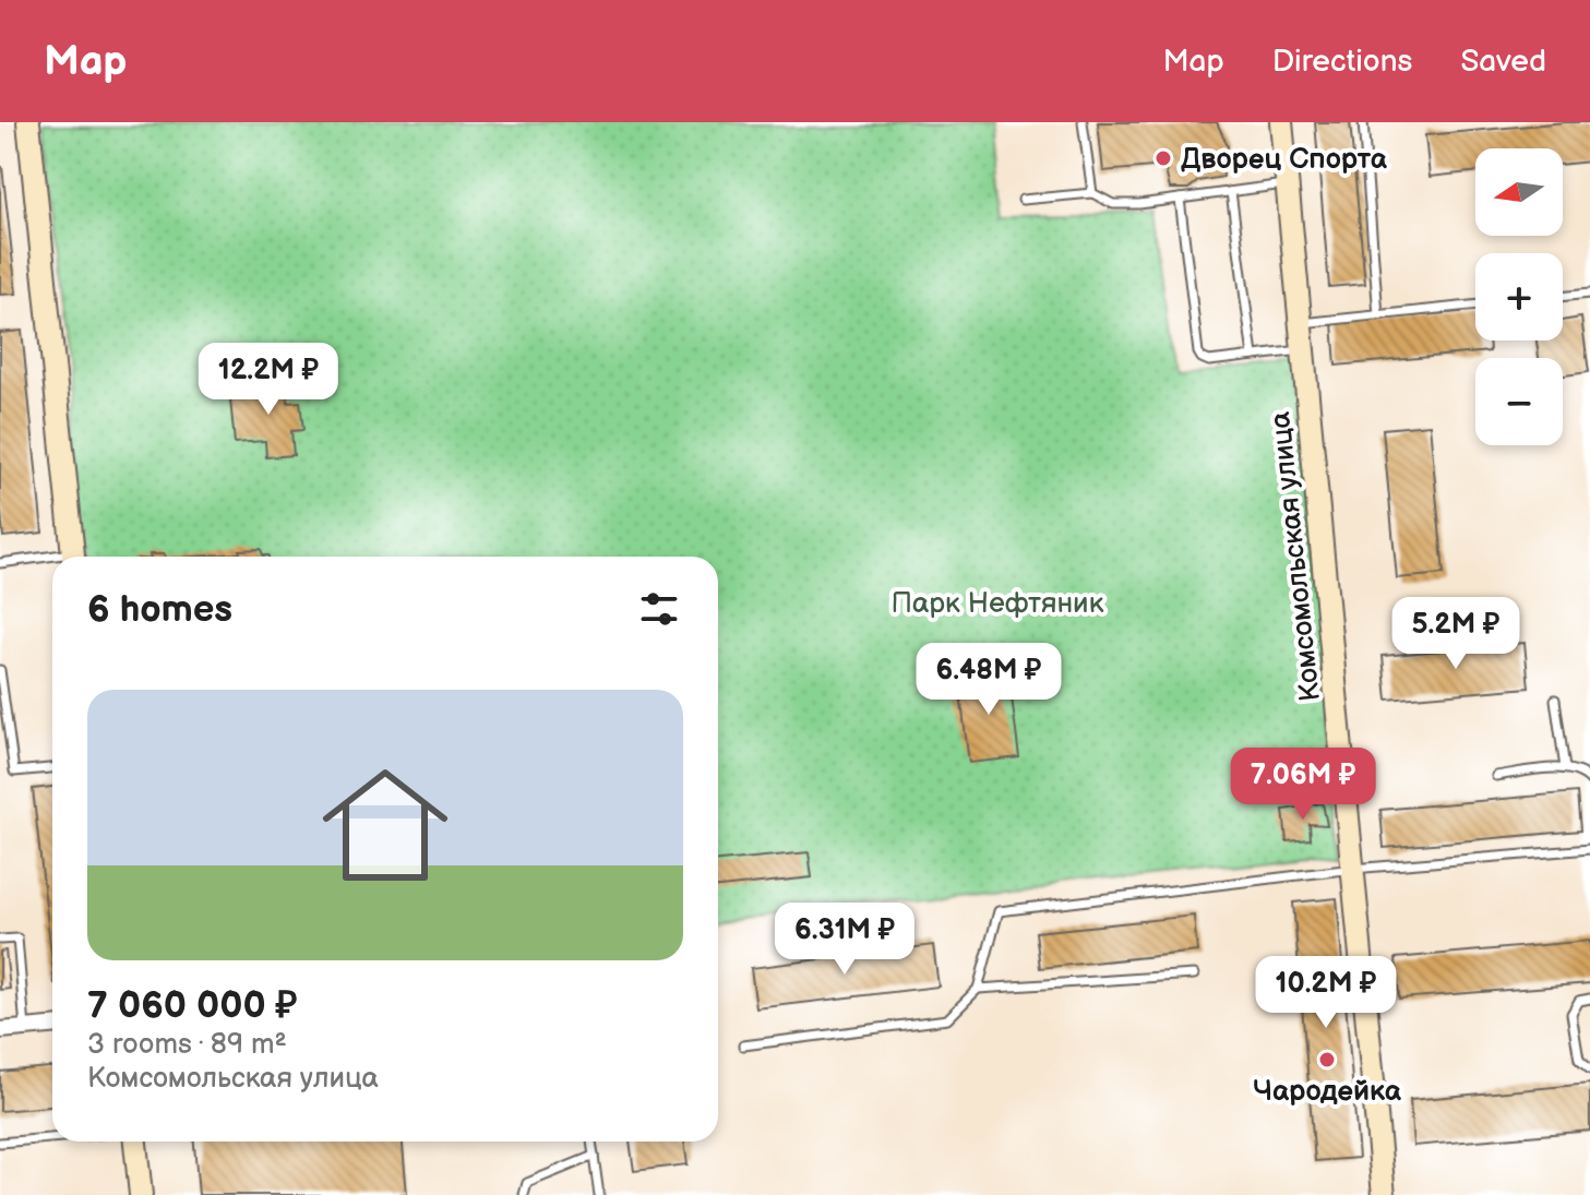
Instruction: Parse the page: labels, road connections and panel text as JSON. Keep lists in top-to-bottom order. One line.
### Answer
{"streets":{"street":["Комсомольская улица"]},"parks":["Парк Нефтяник"],"places":["Дворец Спорта","Чародейка"],"north":"left","page":{"header":"Map","nav":["Map","Directions","Saved"],"map_buttons":["+","−"],"price":["12.2M ₽","5.2M ₽","6.48M ₽","7.06M ₽","6.31M ₽","10.2M ₽"],"heading":"6 homes","list":[{"name":"7 060 000 ₽","note":"3 rooms · 89 m² · Комсомольская улица"}]}}
